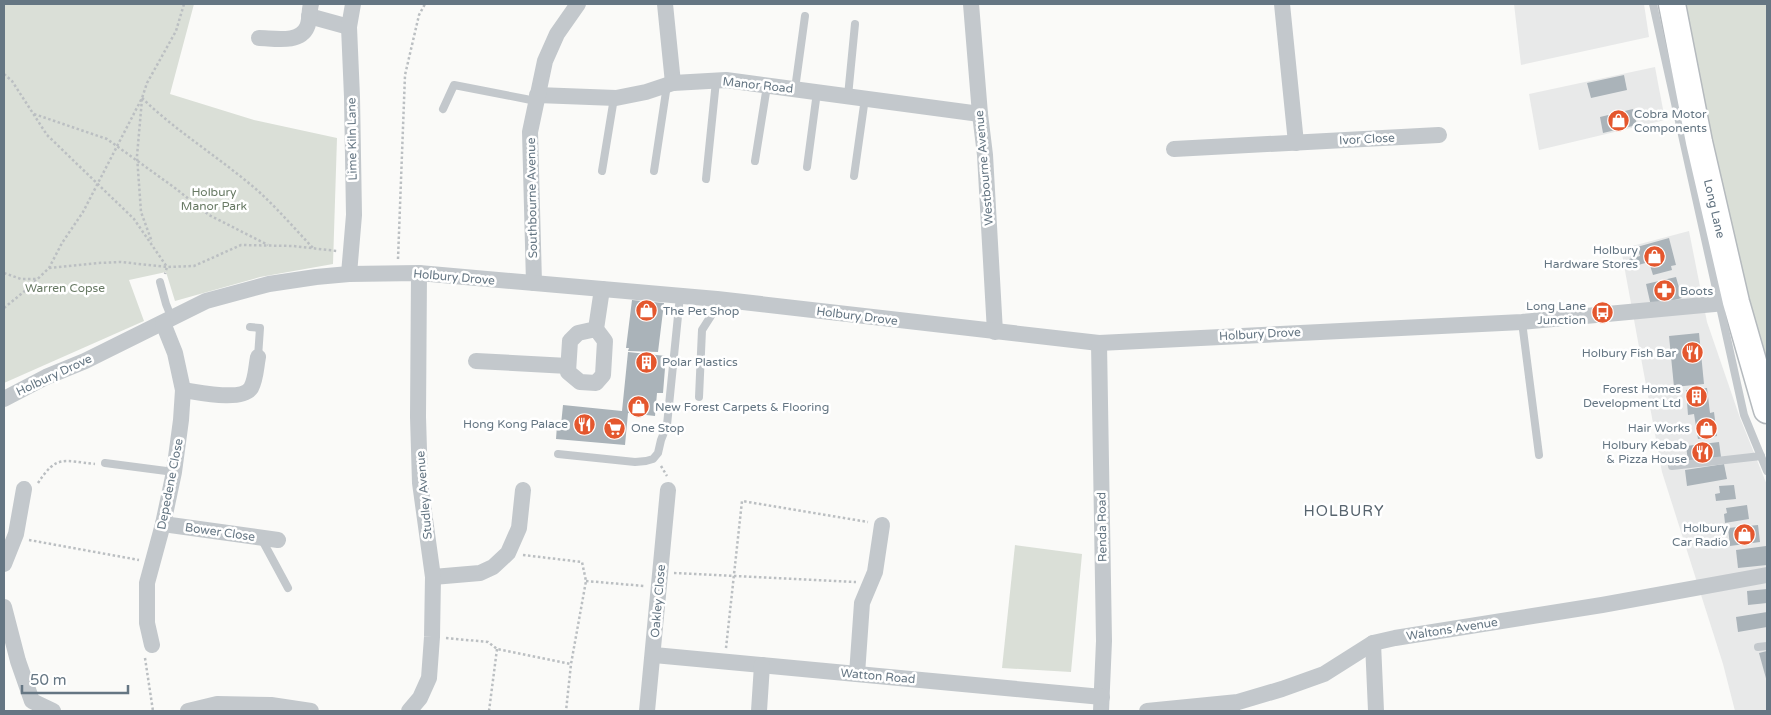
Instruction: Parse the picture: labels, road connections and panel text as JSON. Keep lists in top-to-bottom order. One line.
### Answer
{"streets":{"main road":["Long Lane"],"street":["Manor Road","Lime Kiln Lane","Ivor Close","Westbourne Avenue","Southbourne Avenue","Holbury Drove","Depedene Close","Studley Avenue","Renda Road","Bower Close","Oakley Close","Waltons Avenue","Watton Road"]},"crossings":[["Manor Road","Westbourne Avenue"],["Manor Road","Southbourne Avenue"],["Lime Kiln Lane","Holbury Drove"],["Westbourne Avenue","Holbury Drove"],["Southbourne Avenue","Holbury Drove"],["Long Lane","Holbury Drove"],["Holbury Drove","Depedene Close"],["Holbury Drove","Studley Avenue"],["Holbury Drove","Renda Road"],["Depedene Close","Bower Close"],["Renda Road","Watton Road"],["Oakley Close","Watton Road"]],"districts":["HOLBURY"],"parks":["Holbury Manor Park","Warren Copse"],"places":{"shop":["Cobra Motor Components","Holbury Hardware Stores","The Pet Shop","New Forest Carpets & Flooring","Hair Works","Holbury Car Radio"],"pharmacy":["Boots"],"bus stop":["Long Lane Junction"],"restaurant":["Holbury Fish Bar","Hong Kong Palace","Holbury Kebab & Pizza House"],"building":["Polar Plastics","Forest Homes Development Ltd"],"supermarket":["One Stop"]},"scale_bar":"50 m"}
